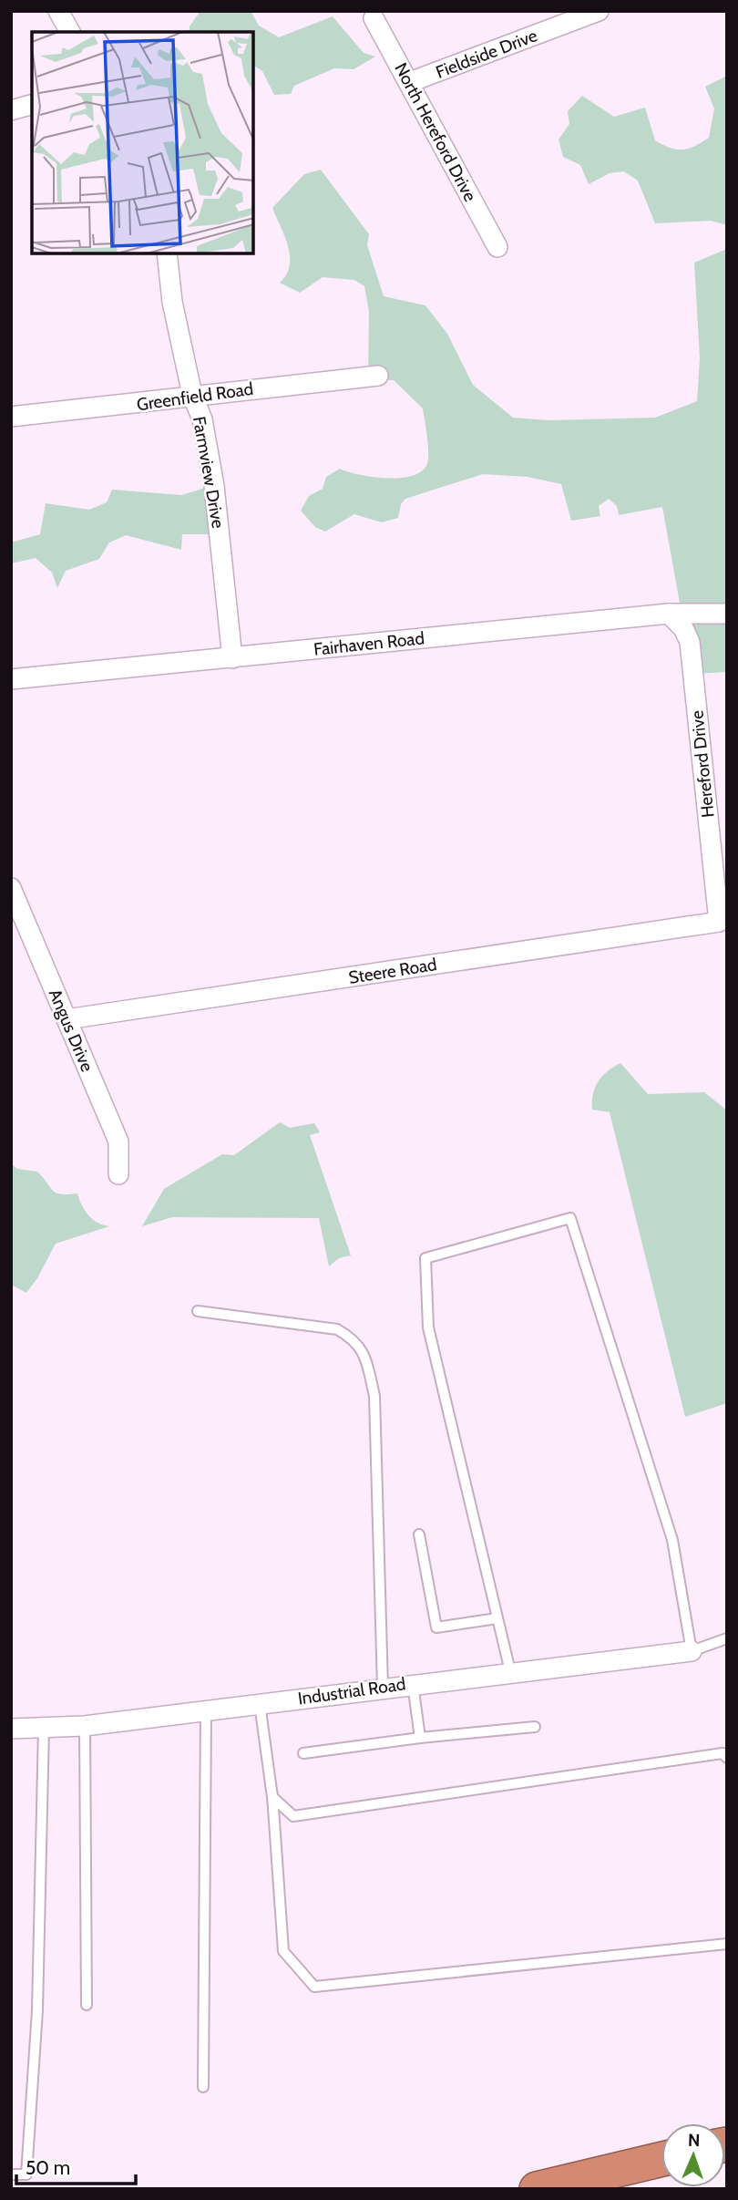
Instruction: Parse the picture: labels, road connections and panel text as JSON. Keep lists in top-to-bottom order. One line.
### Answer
{"streets":{"street":["Fieldside Drive","North Hereford Drive","Greenfield Road","Farmview Drive","Fairhaven Road","Hereford Drive","Steere Road","Angus Drive","Industrial Road"]},"crossings":[["Fieldside Drive","North Hereford Drive"],["Greenfield Road","Farmview Drive"],["Farmview Drive","Fairhaven Road"],["Fairhaven Road","Hereford Drive"],["Hereford Drive","Steere Road"],["Steere Road","Angus Drive"]],"scale_bar":"50 m","north":"top"}
